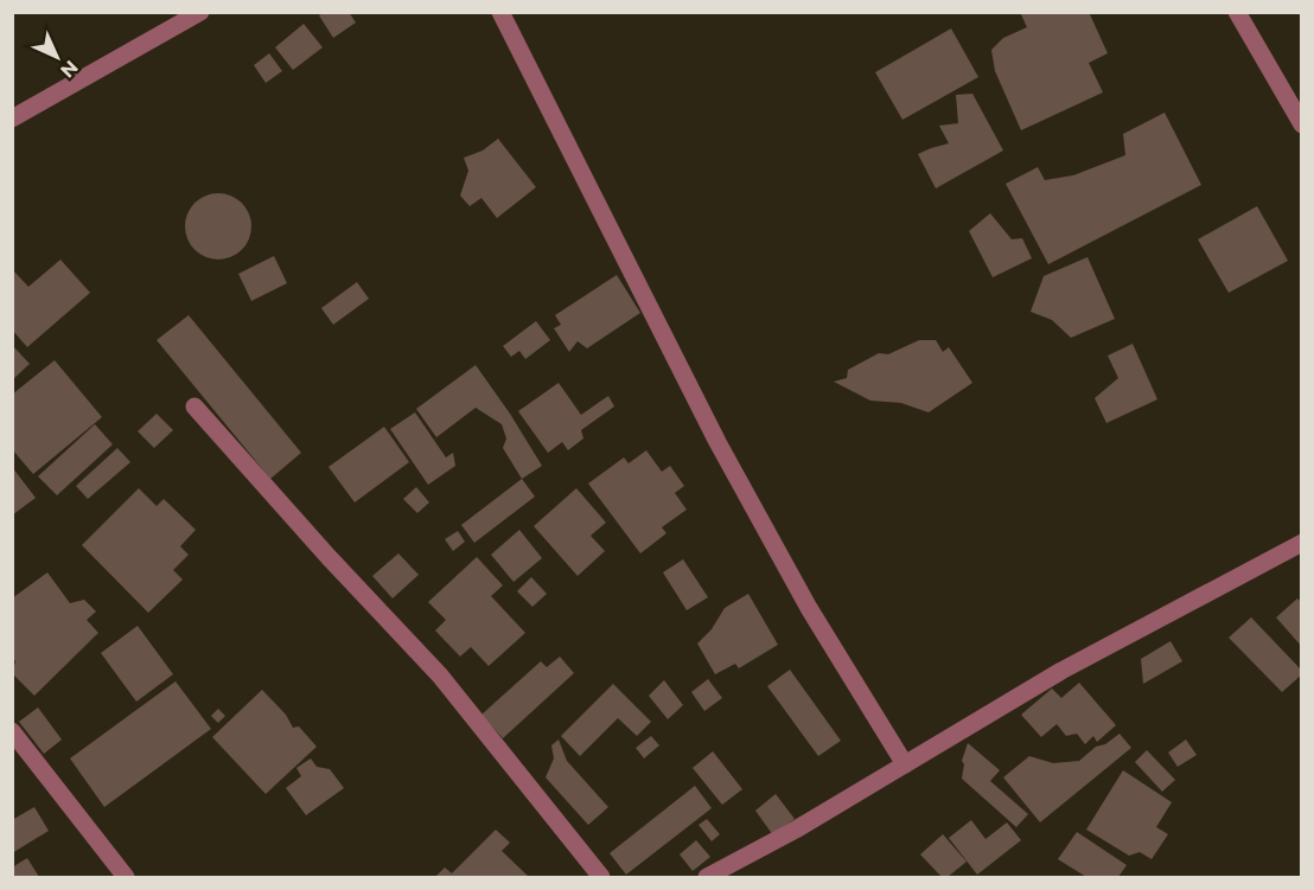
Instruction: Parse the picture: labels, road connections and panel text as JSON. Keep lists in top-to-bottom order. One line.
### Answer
{"north":"bottom right"}
